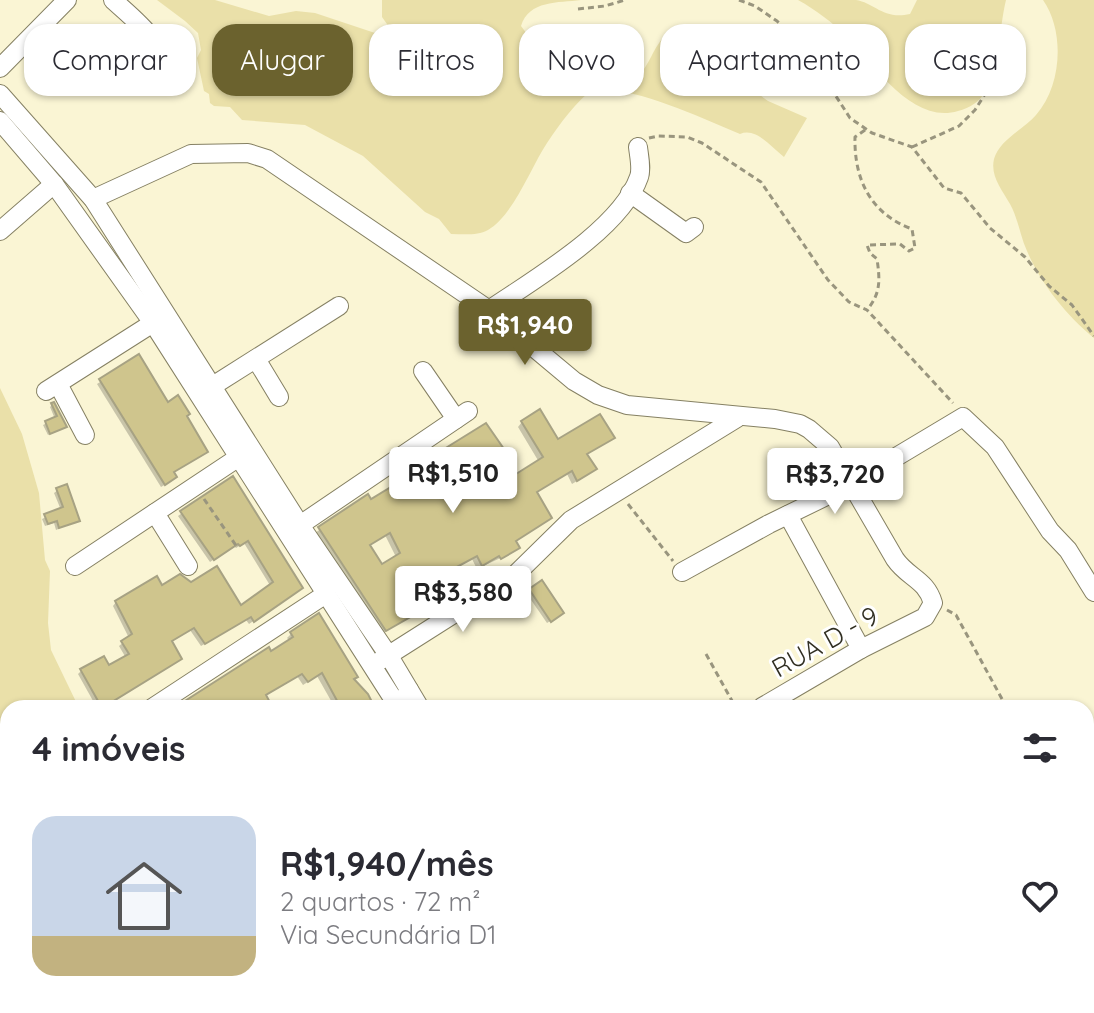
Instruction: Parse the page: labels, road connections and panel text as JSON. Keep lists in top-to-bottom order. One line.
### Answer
{"streets":{"street":["RUA D - 9"]},"page":{"chip":["Comprar","Alugar","Filtros","Novo","Apartamento","Casa"],"price":["R$1,940","R$1,510","R$3,720","R$3,580"],"heading":"4 imóveis","list":[{"name":"R$1,940/mês","note":"2 quartos · 72 m² · Via Secundária D1"}]}}
